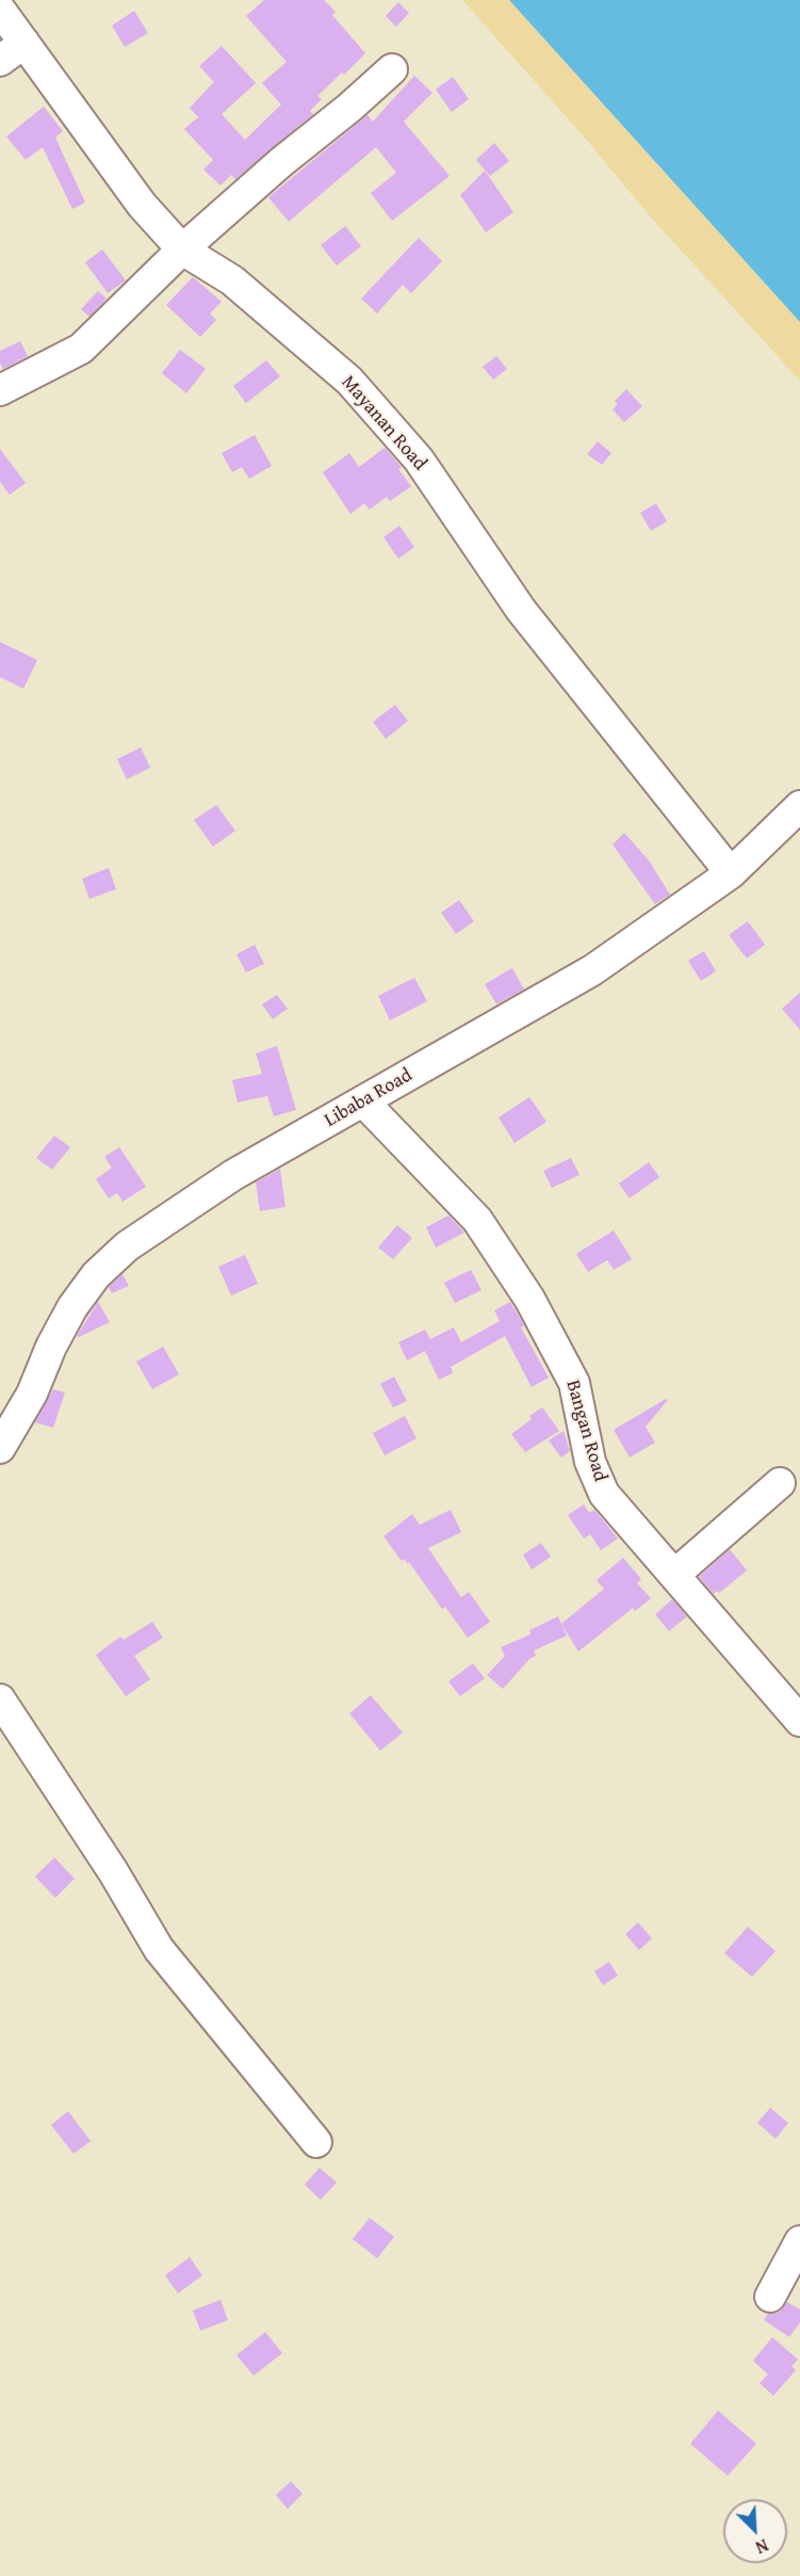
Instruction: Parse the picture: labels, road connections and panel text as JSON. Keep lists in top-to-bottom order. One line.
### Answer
{"streets":{"street":["Mayanan Road","Libaba Road","Bangan Road"]},"crossings":[["Mayanan Road","Libaba Road"],["Libaba Road","Bangan Road"]],"north":"bottom right"}
